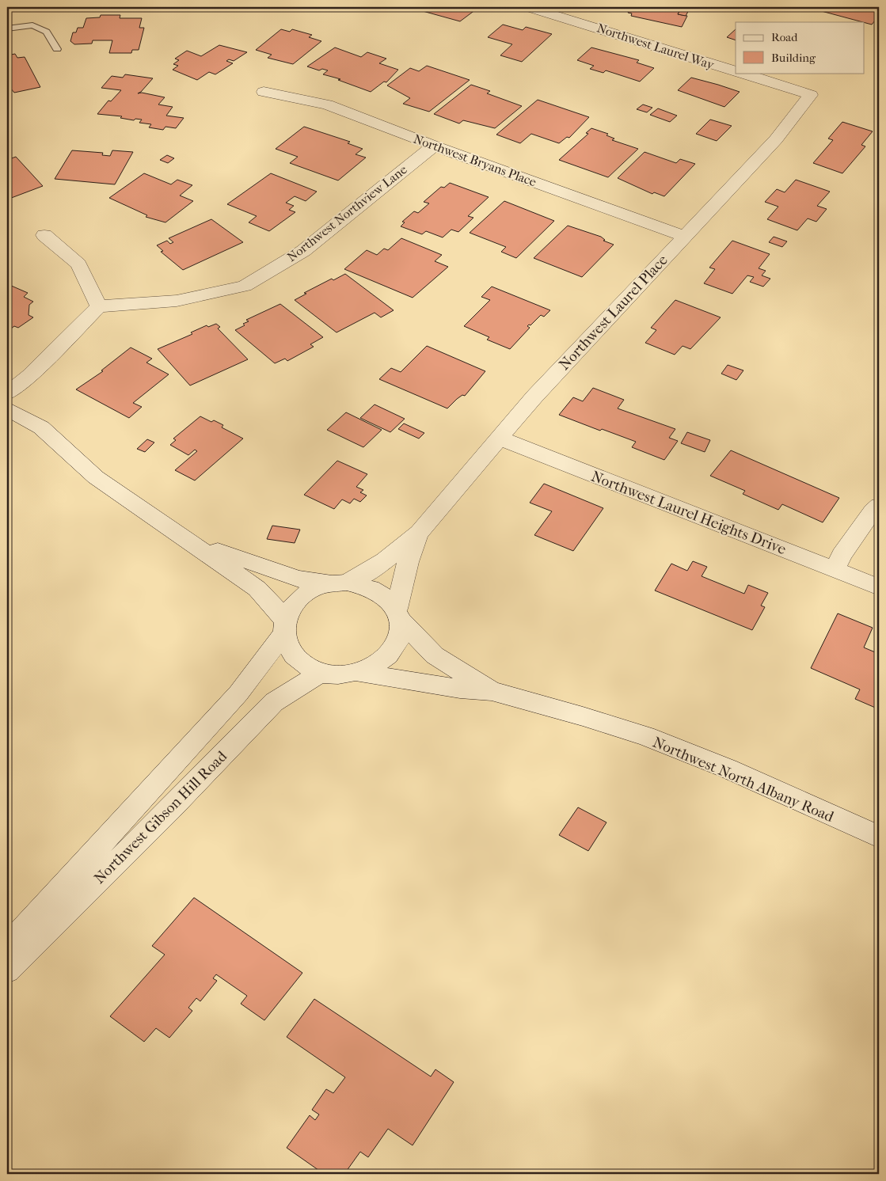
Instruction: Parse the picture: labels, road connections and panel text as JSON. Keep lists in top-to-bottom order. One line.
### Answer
{"streets":{"street":["Northwest Laurel Way","Northwest Bryans Place","Northwest Northview Lane","Northwest Laurel Place","Northwest Laurel Heights Drive","Northwest North Albany Road","Northwest Gibson Hill Road"]},"crossings":[["Northwest Laurel Way","Northwest Laurel Place"],["Northwest Bryans Place","Northwest Northview Lane"],["Northwest Bryans Place","Northwest Laurel Place"],["Northwest Laurel Place","Northwest Laurel Heights Drive"],["Northwest Laurel Place","Northwest North Albany Road"],["Northwest Laurel Place","Northwest Gibson Hill Road"],["Northwest North Albany Road","Northwest Gibson Hill Road"]],"legend":["Road","Building"]}
